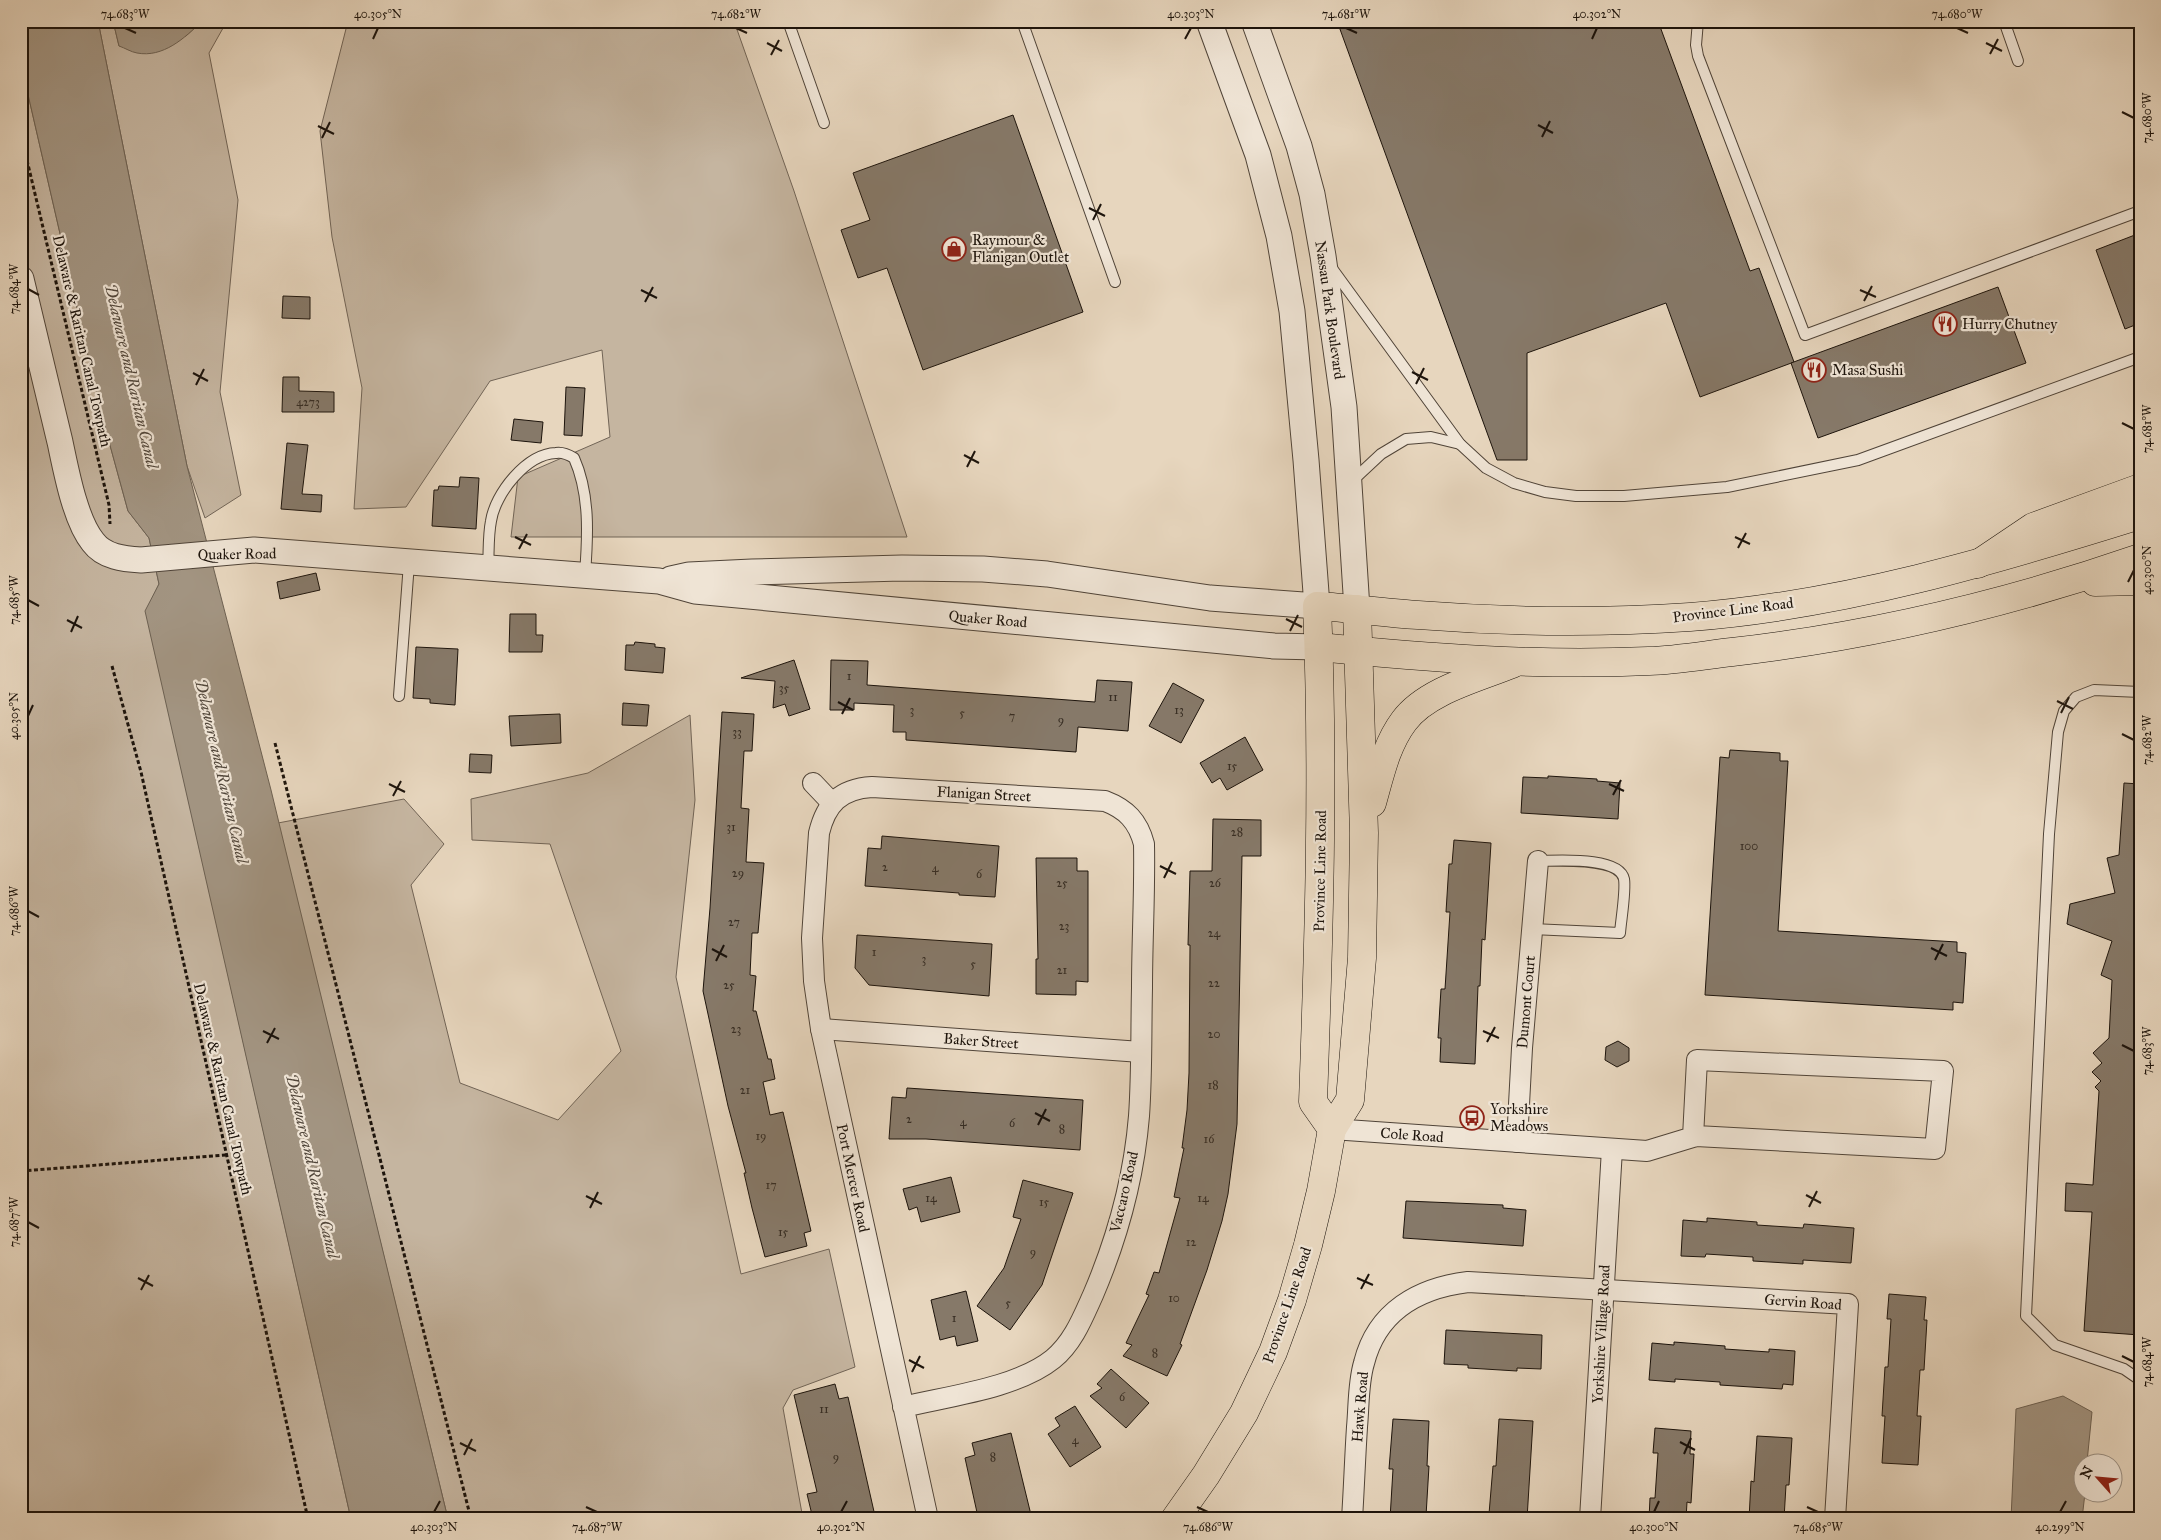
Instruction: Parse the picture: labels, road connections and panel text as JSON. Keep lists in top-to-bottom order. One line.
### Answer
{"streets":{"main road":["Province Line Road"],"street":["Nassau Park Boulevard","Quaker Road","Flanigan Street","Dumont Court","Baker Street","Cole Road","Port Mercer Road","Vaccaro Road","Gervin Road","Yorkshire Village Road","Hawk Road"],"path":["Delaware & Raritan Canal Towpath"]},"crossings":[["Nassau Park Boulevard","Province Line Road"],["Delaware & Raritan Canal Towpath","Quaker Road"],["Quaker Road","Province Line Road"],["Province Line Road","Cole Road"],["Flanigan Street","Port Mercer Road"],["Flanigan Street","Vaccaro Road"],["Dumont Court","Cole Road"],["Baker Street","Port Mercer Road"],["Baker Street","Vaccaro Road"],["Cole Road","Yorkshire Village Road"],["Port Mercer Road","Vaccaro Road"],["Gervin Road","Yorkshire Village Road"],["Gervin Road","Hawk Road"],["Yorkshire Village Road","Hawk Road"]],"water":["Delaware and Raritan Canal"],"places":{"shop":["Raymour & Flanigan Outlet"],"restaurant":["Hurry Chutney","Masa Sushi"],"bus stop":["Yorkshire Meadows"]},"house_numbers":["4273","1","35","11","3","13","5","7","9","33","15","31","28","100","2","4","29","6","25","26","27","23","24","1","3","5","21","22","25","23","20","18","21","2","4","6","8","19","16","17","14","14","15","15","12","9","10","5","1","8","6","11","4","9","8"],"north":"top left","coordinates":["74.683°W","40.305°N","74.682°W","40.303°N","74.681°W","40.302°N","74.680°W","74.684°W","40.300°N","74.685°W","74.686°W","74.687°W","40.299°N"]}
